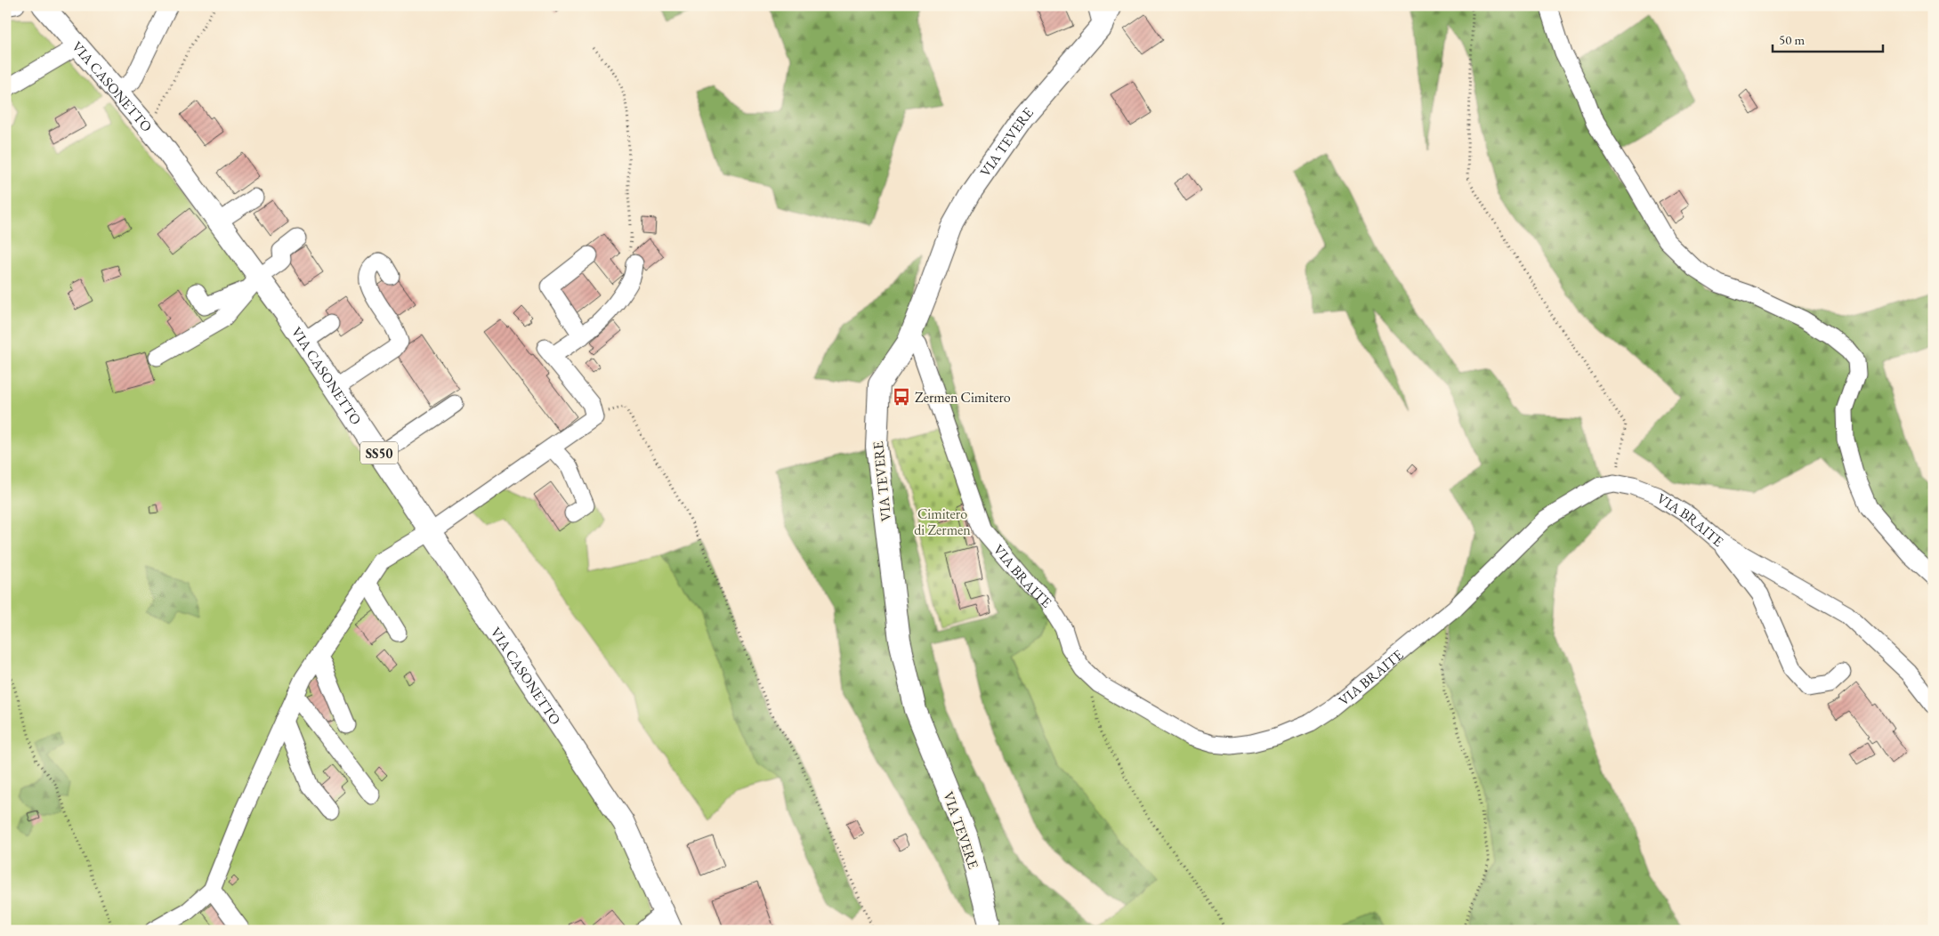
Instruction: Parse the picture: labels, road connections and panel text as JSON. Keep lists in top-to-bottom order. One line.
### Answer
{"streets":{"main road":["VIA CASONETTO","VIA TEVERE","SS50"],"street":["VIA BRAITE"]},"crossings":[["VIA TEVERE","VIA BRAITE"]],"parks":["Cimitero di Zermen"],"places":{"bus stop":["Zermen Cimitero"]},"scale_bar":"50 m"}
